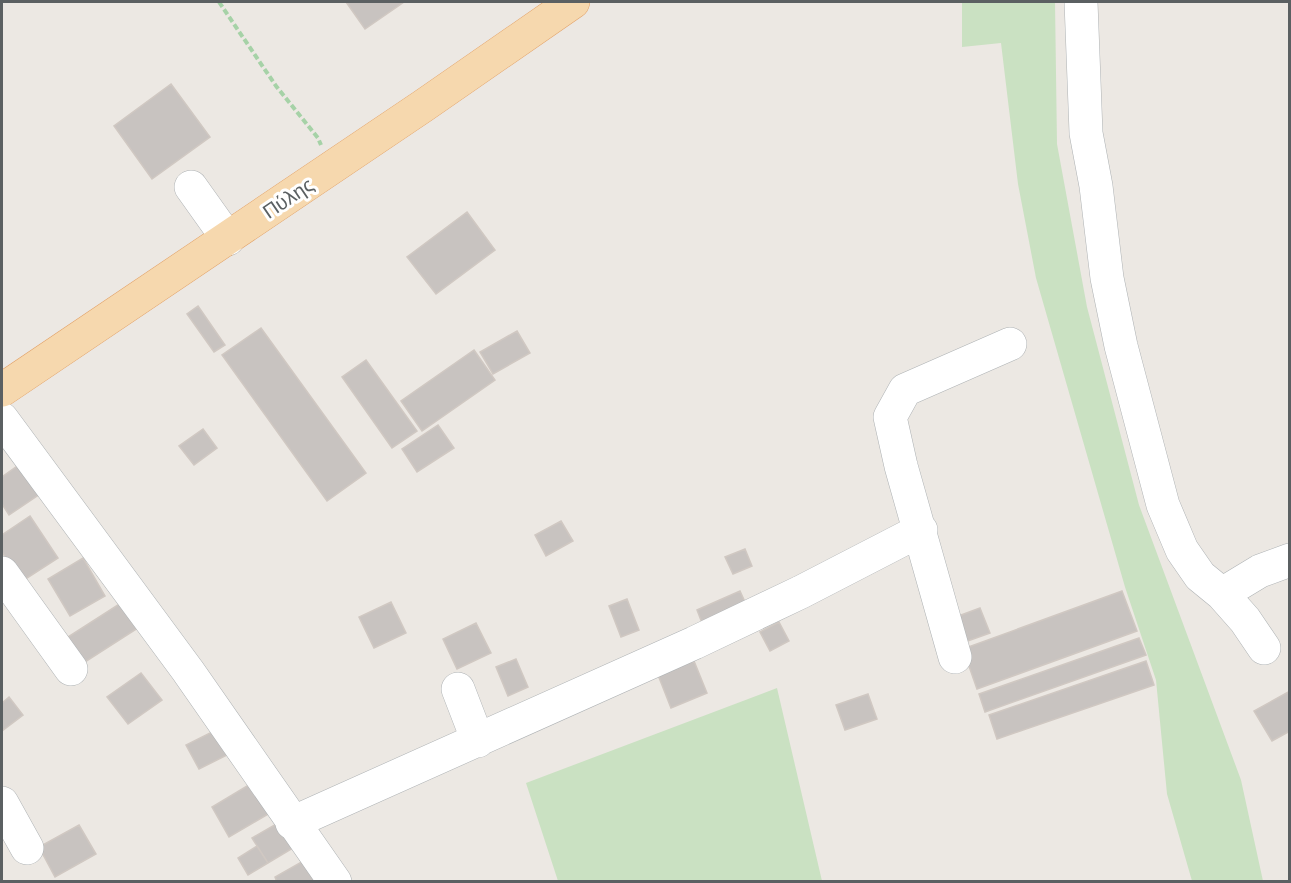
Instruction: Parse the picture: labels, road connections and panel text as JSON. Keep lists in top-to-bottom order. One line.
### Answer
{"streets":{"main road":["Πύλης"]}}
